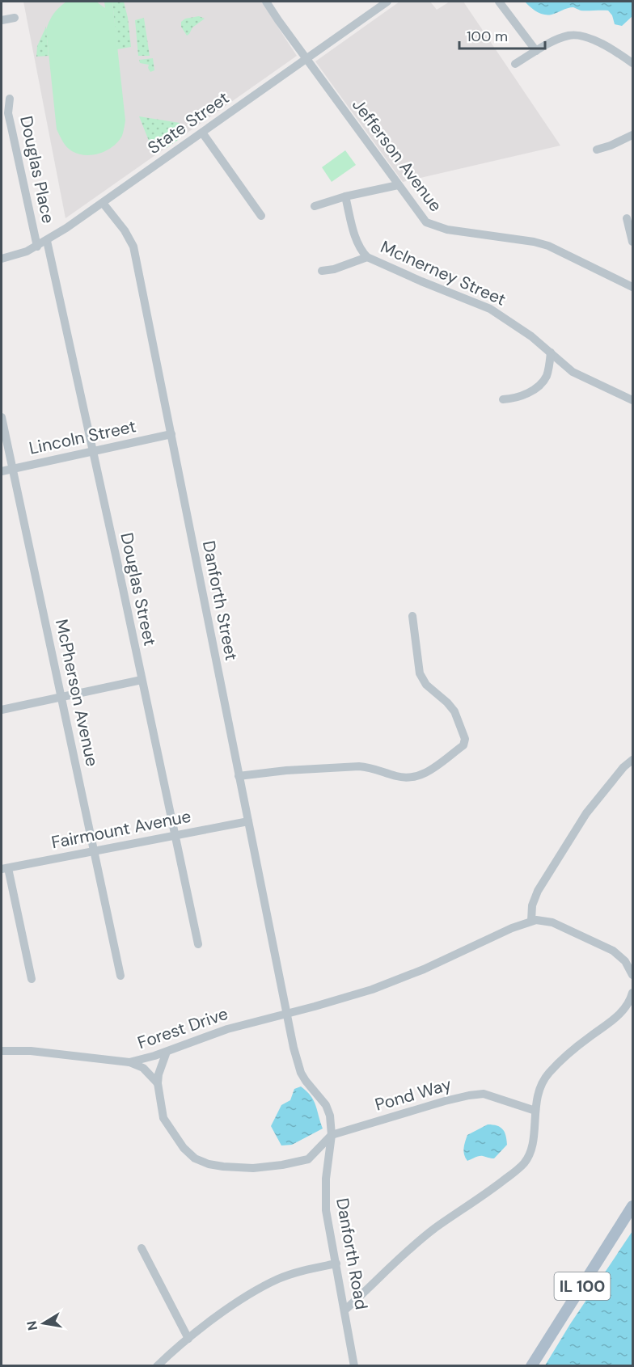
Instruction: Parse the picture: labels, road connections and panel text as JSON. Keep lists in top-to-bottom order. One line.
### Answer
{"streets":{"main road":["IL 100"],"street":["State Street","Jefferson Avenue","Douglas Place","McInerney Street","Lincoln Street","Douglas Street","Danforth Street","McPherson Avenue","Fairmount Avenue","Forest Drive","Pond Way","Danforth Road"]},"crossings":[["State Street","Jefferson Avenue"],["State Street","Douglas Place"],["State Street","Douglas Street"],["State Street","Danforth Street"],["Lincoln Street","Douglas Street"],["Lincoln Street","Danforth Street"],["Lincoln Street","McPherson Avenue"],["Douglas Street","Fairmount Avenue"],["Danforth Street","Fairmount Avenue"],["Danforth Street","Forest Drive"],["Danforth Street","Pond Way"],["Danforth Street","Danforth Road"],["McPherson Avenue","Fairmount Avenue"],["Forest Drive","Pond Way"],["Forest Drive","Danforth Road"],["Pond Way","Danforth Road"]],"scale_bar":"100 m","north":"left"}
